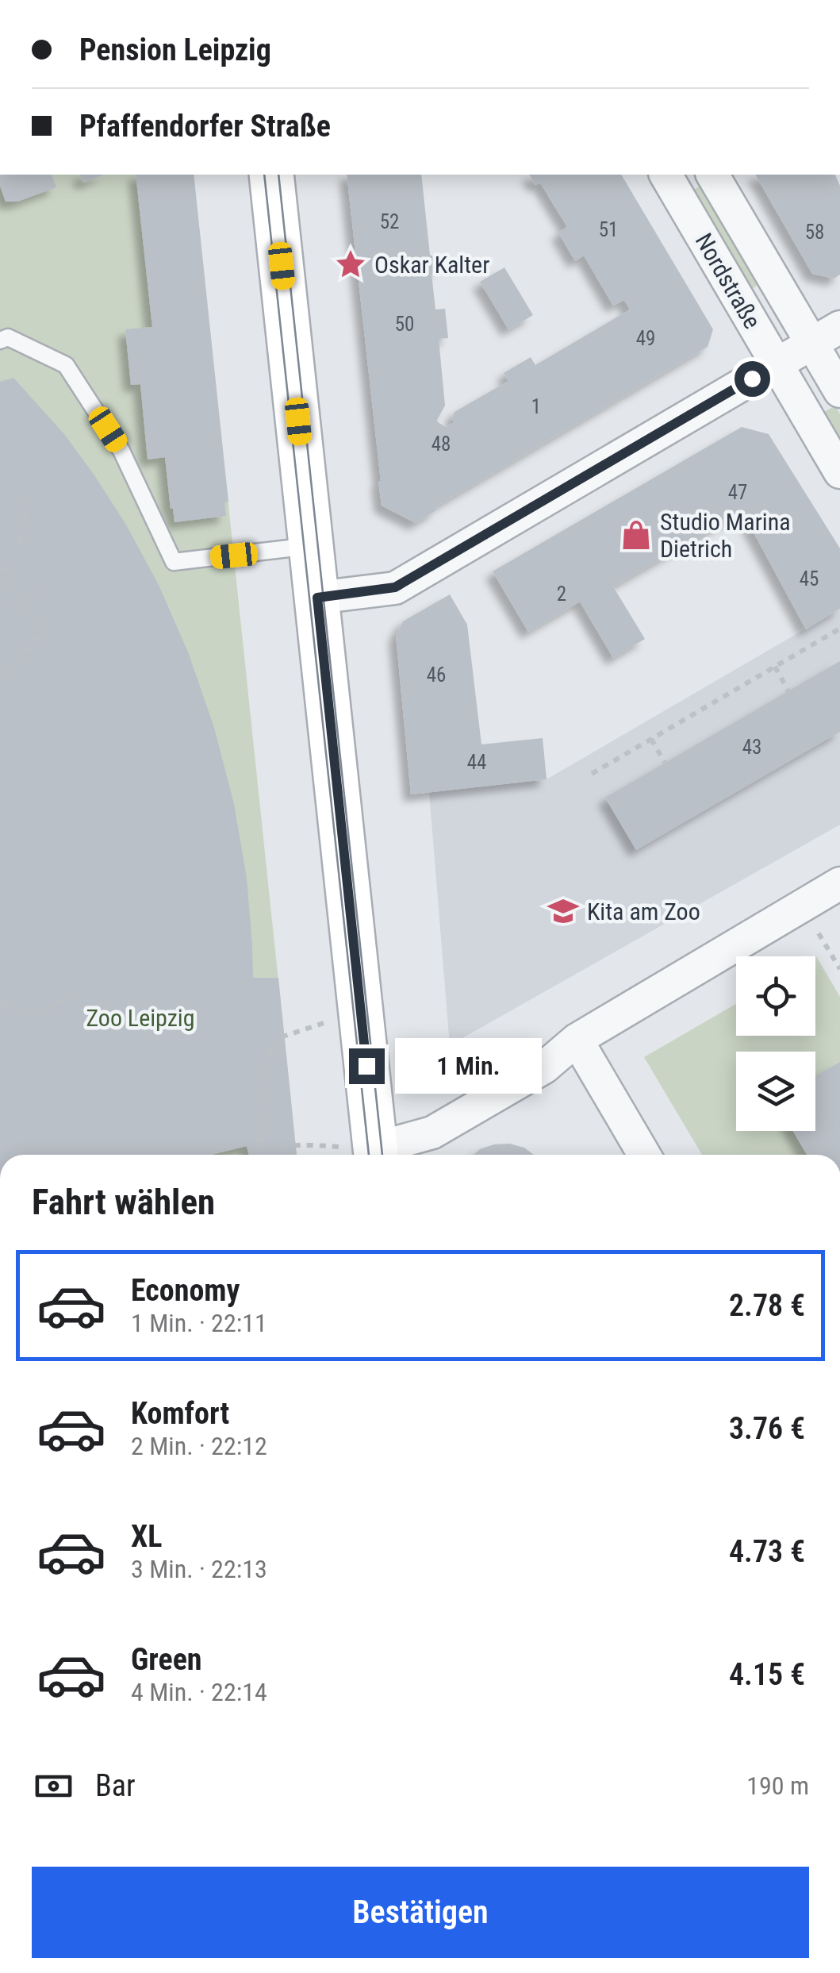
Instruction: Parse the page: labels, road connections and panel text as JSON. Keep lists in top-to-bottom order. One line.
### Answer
{"streets":{"street":["Nordstraße"]},"parks":["Zoo Leipzig"],"places":{"place":["Oskar Kalter"],"shop":["Studio Marina Dietrich"],"school or university":["Kita am Zoo"]},"house_numbers":["52","51","58","50","49","1","48","47","45","2","46","43","44"],"page":{"banner":["Pension Leipzig","Pfaffendorfer Straße"],"bubble":"1 Min.","heading":"Fahrt wählen","list":[{"name":"Economy","note":"1 Min. · 22:11","value":"2.78 €"},{"name":"Komfort","note":"2 Min. · 22:12","value":"3.76 €"},{"name":"XL","note":"3 Min. · 22:13","value":"4.73 €"},{"name":"Green","note":"4 Min. · 22:14","value":"4.15 €"}],"pay":["Bar","190 m"],"buttons":"Bestätigen"}}
